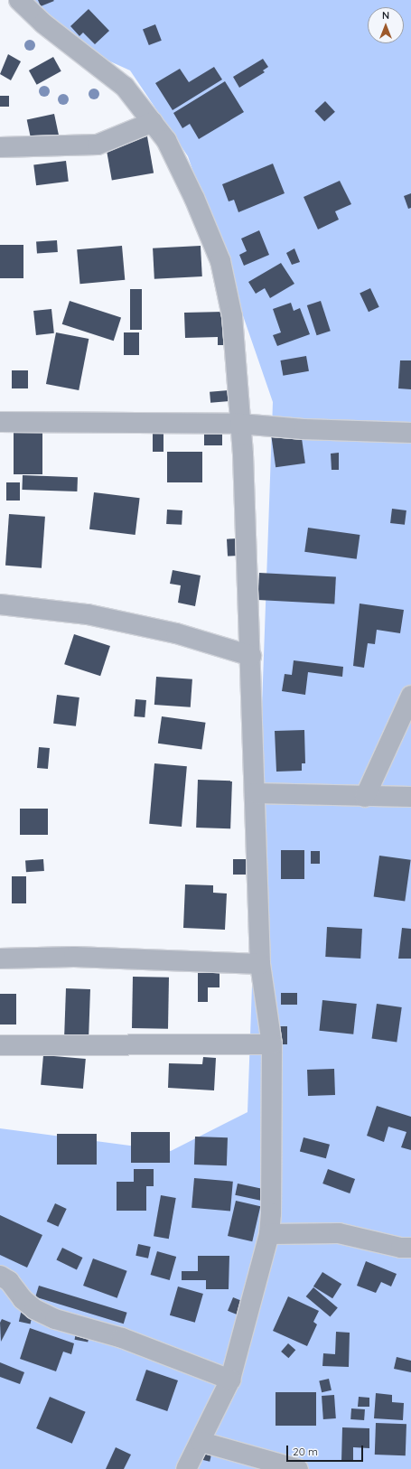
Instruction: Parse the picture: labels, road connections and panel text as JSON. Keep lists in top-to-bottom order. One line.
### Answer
{"scale_bar":"20 m","north":"top"}
